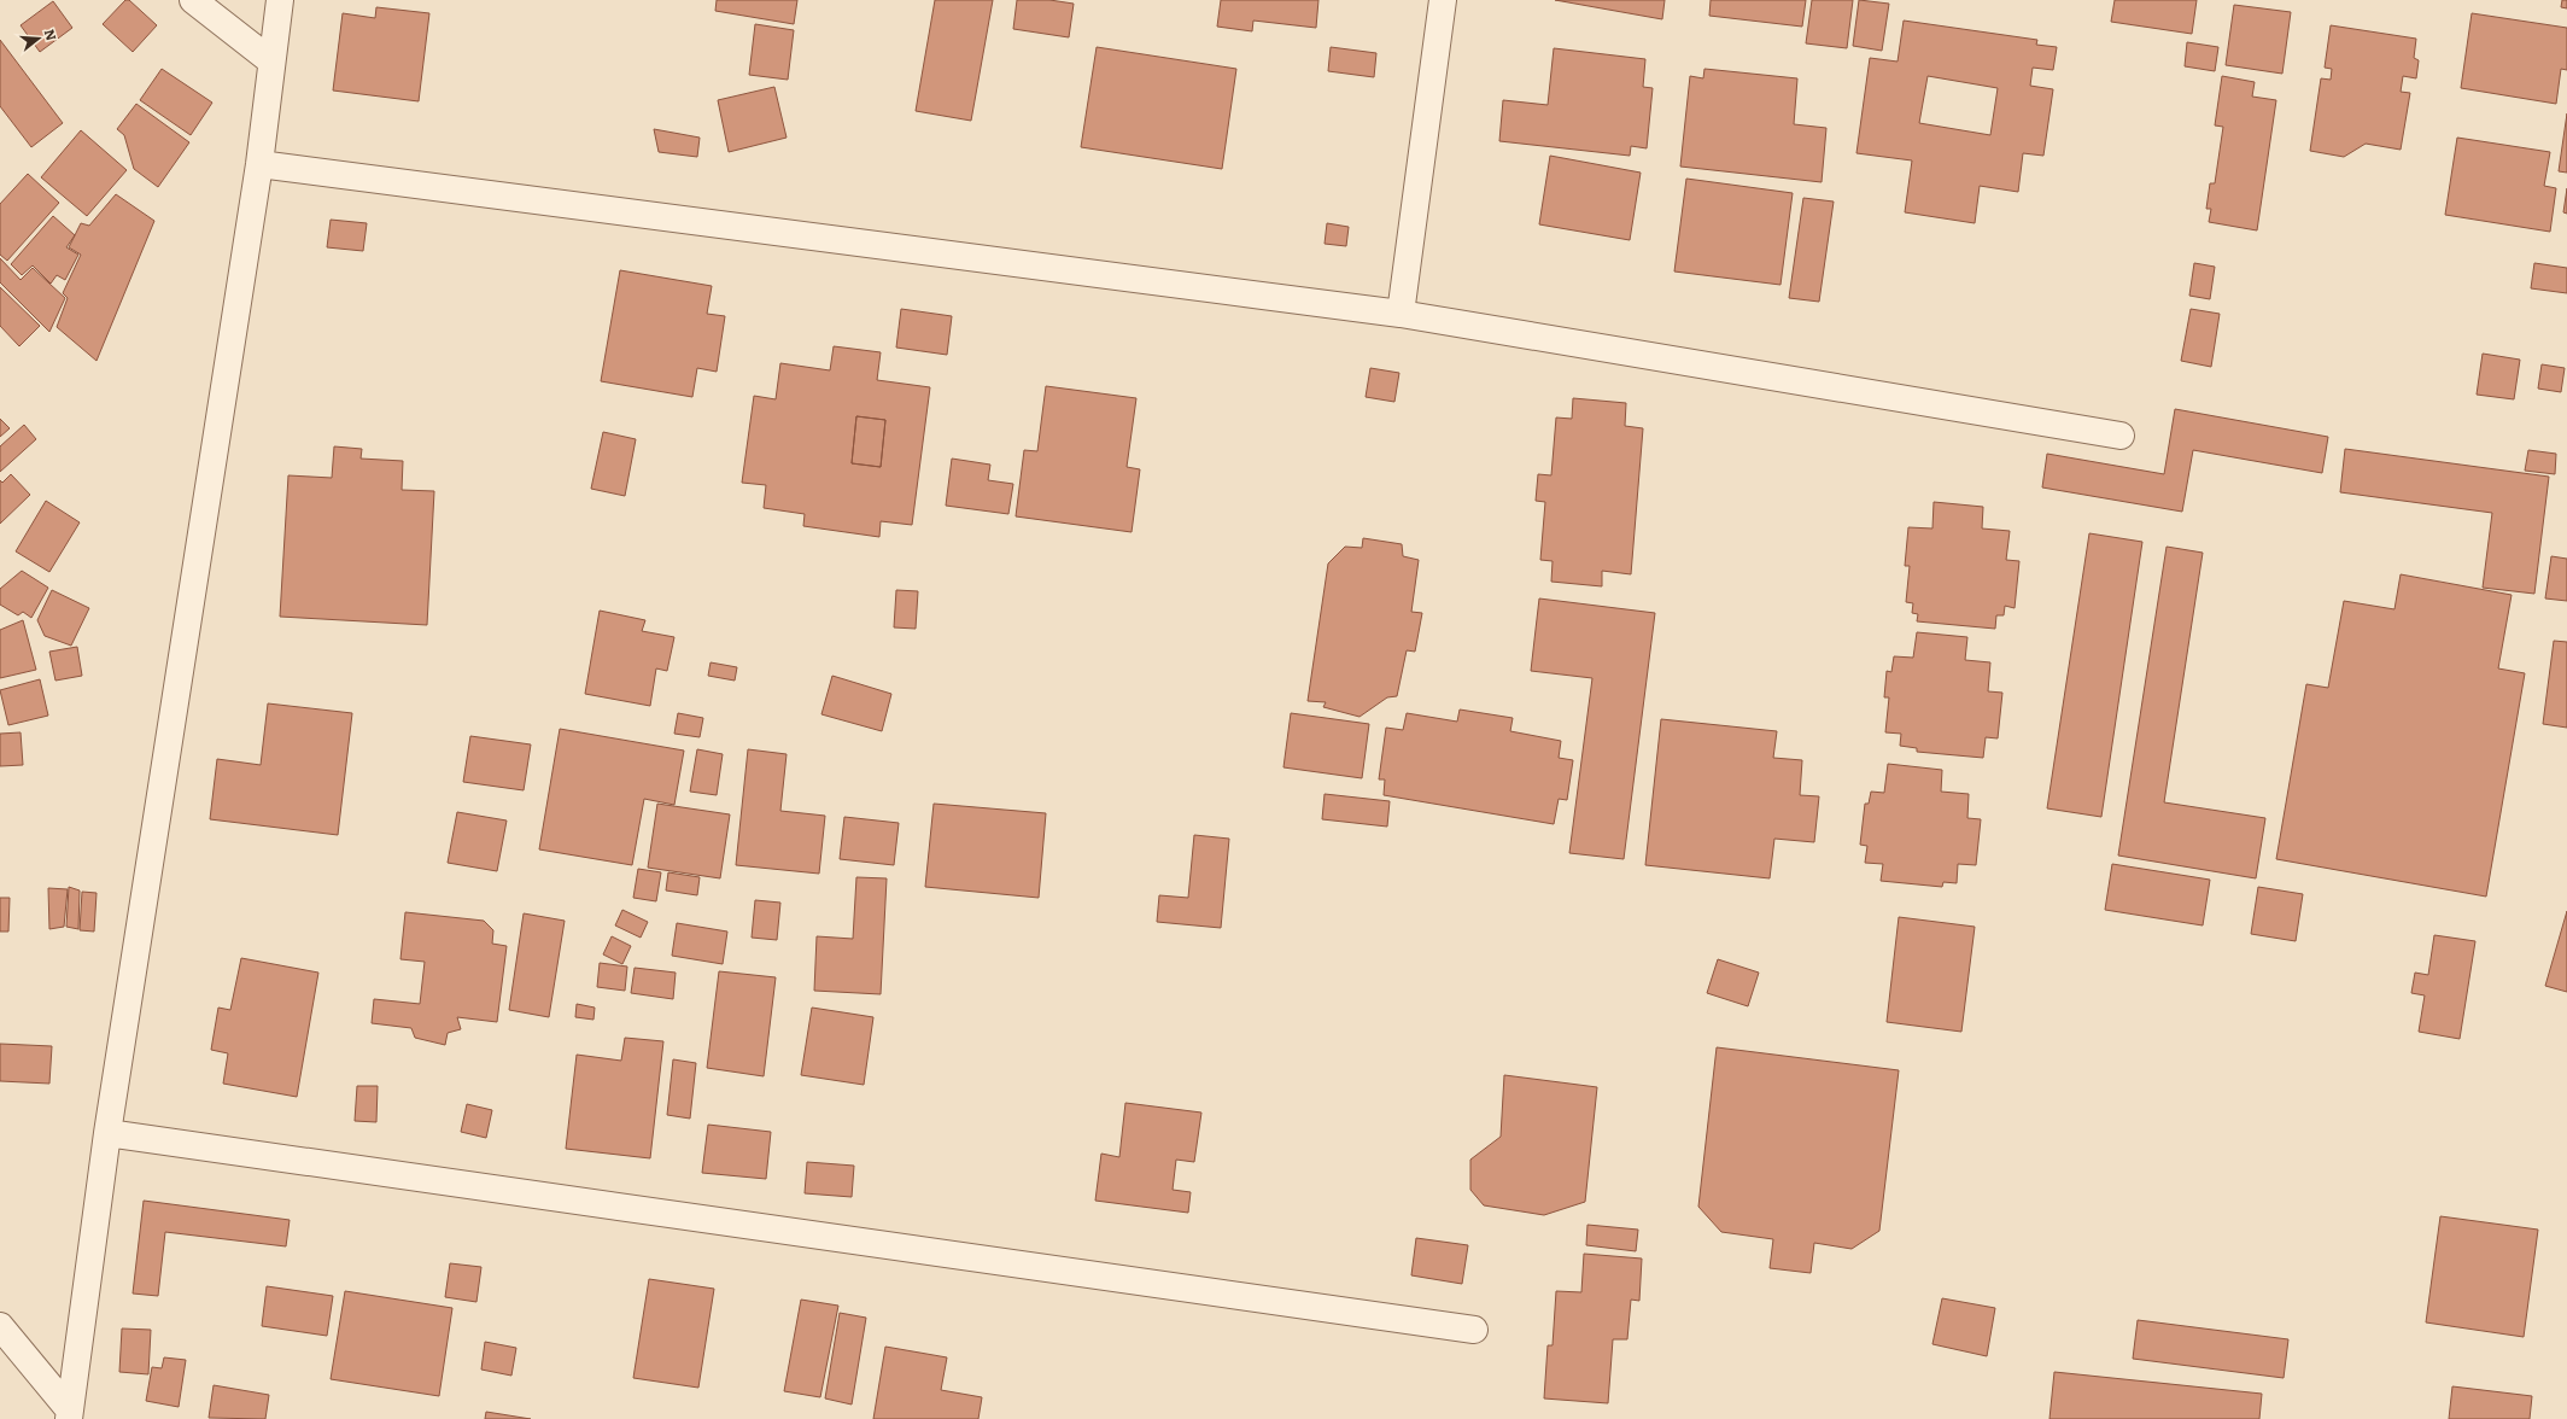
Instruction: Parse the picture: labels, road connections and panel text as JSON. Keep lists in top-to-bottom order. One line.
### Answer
{"north":"right"}
